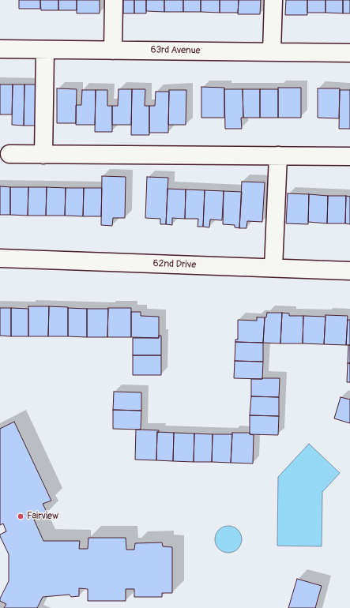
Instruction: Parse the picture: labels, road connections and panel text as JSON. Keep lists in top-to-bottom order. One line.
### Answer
{"streets":{"street":["63rd Avenue","62nd Drive"]},"places":["Fairview"]}
